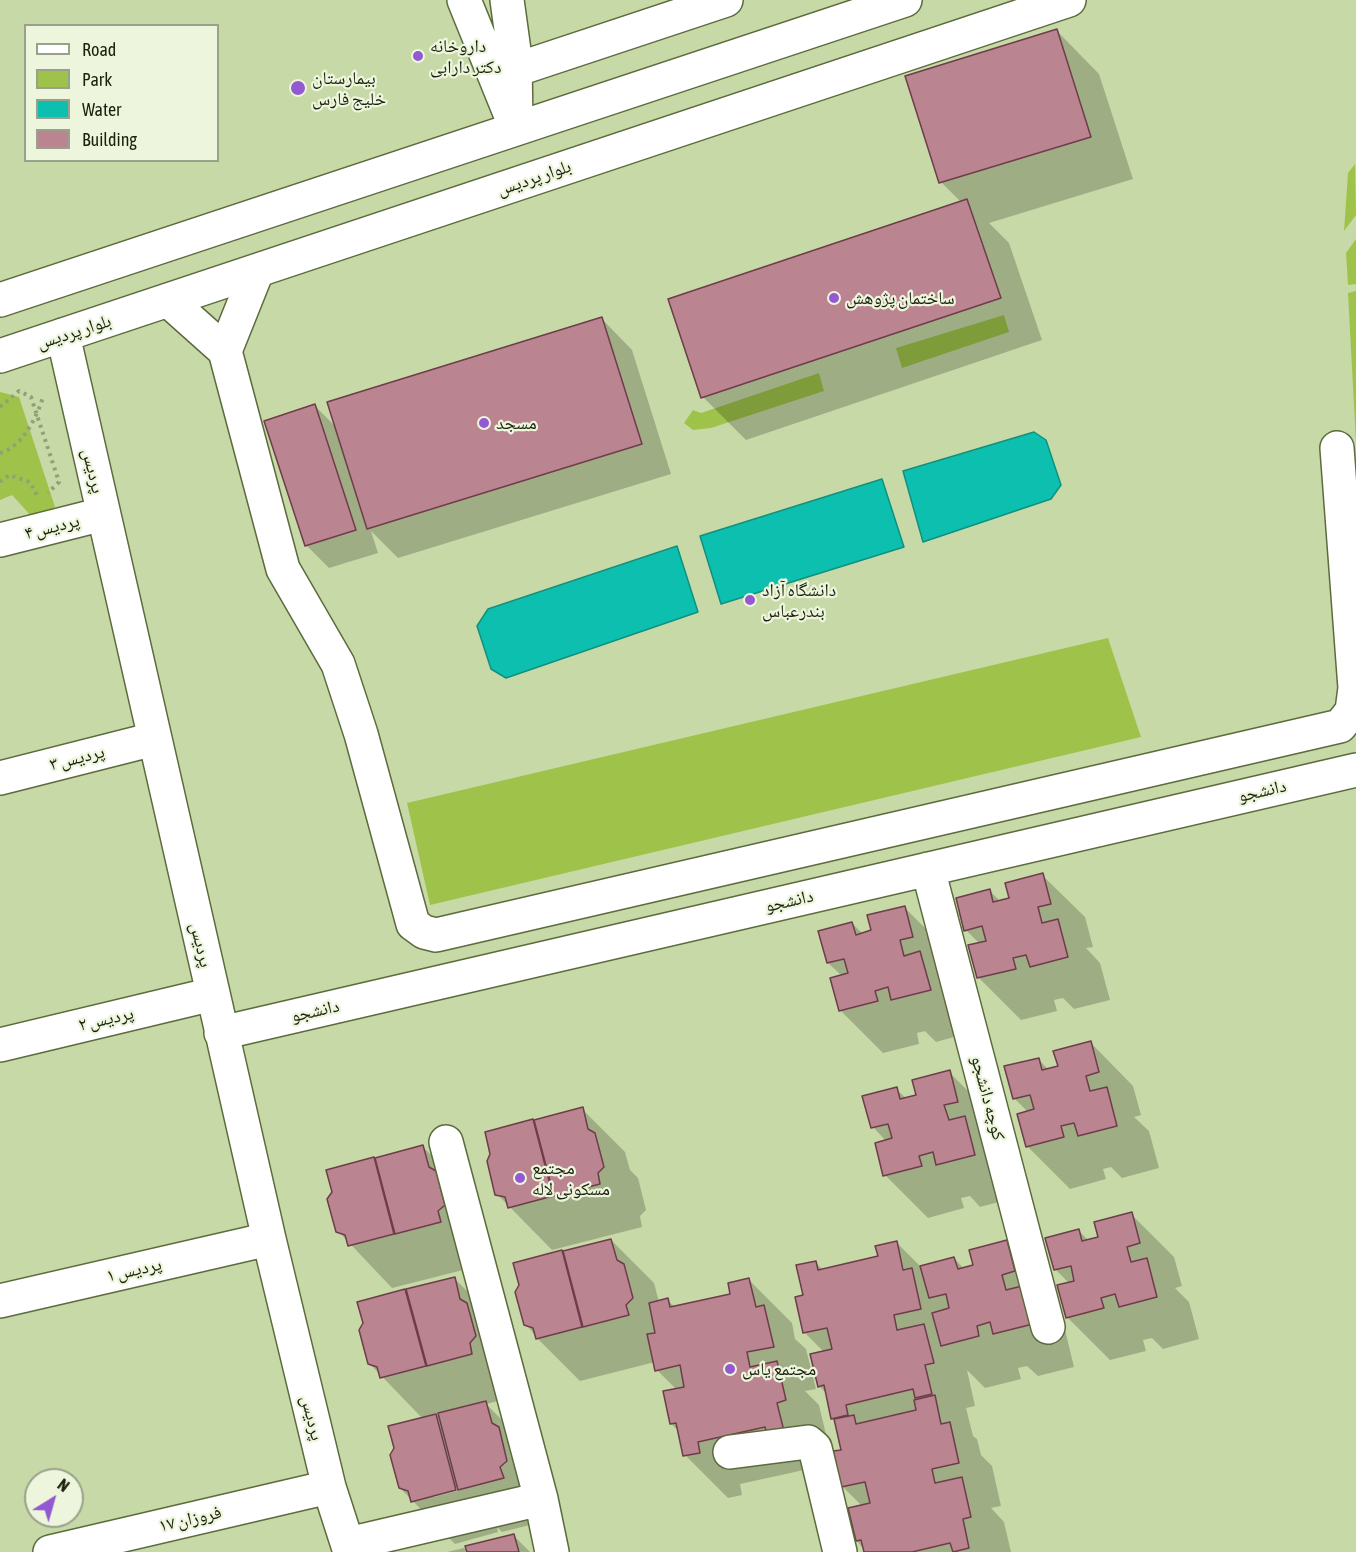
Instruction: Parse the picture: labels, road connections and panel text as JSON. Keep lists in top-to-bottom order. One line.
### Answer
{"streets":{"street":["بلوار پردیس","پردیس","پردیس ۴","پردیس ۳","دانشجو","پردیس ۲","کوچه دانشجو","پردیس ۱","فروزان ۱۷"]},"crossings":[["بلوار پردیس","پردیس"],["پردیس","پردیس ۴"],["پردیس","پردیس ۳"],["پردیس","دانشجو"],["پردیس","پردیس ۲"],["پردیس","پردیس ۱"],["پردیس","فروزان ۱۷"],["دانشجو","کوچه دانشجو"]],"places":["داروخانه دکتر دارابی","بیمارستان خلیج فارس","ساختمان پژوهش","مسجد","دانشگاه آزاد بندرعباس","مجتمع مسکونی لاله","مجتمع یاس"],"legend":["Road","Park","Water","Building"],"north":"top right"}
